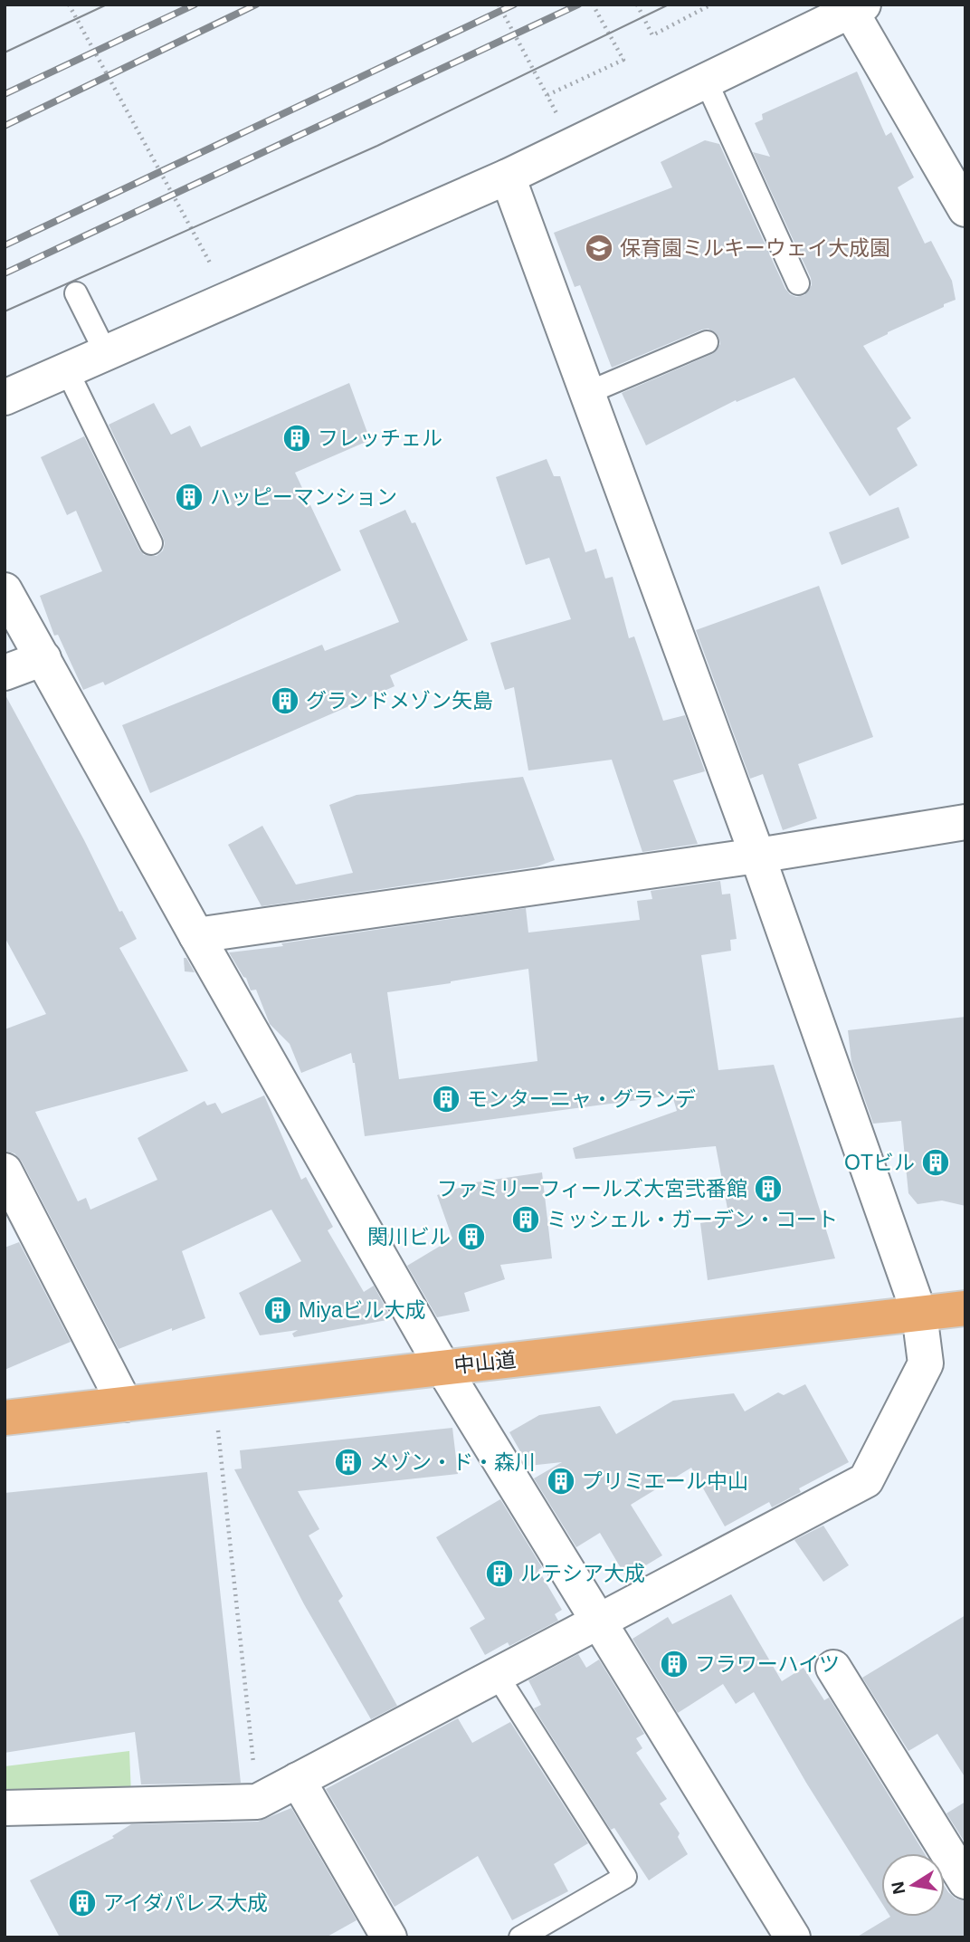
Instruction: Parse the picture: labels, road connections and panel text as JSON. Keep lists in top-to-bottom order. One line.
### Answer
{"streets":{"highway":["中山道"]},"places":{"school or university":["保育園ミルキーウェイ大成園"],"building":["フレッチェル","ハッピーマンション","グランドメゾン矢島","モンターニャ・グランデ","OTビル","ファミリーフィールズ大宮弐番館","ミッシェル・ガーデン・コート","関川ビル","Miyaビル大成","メゾン・ド・森川","プリミエール中山","ルテシア大成","フラワーハイツ","アイダパレス大成"]},"north":"left"}
